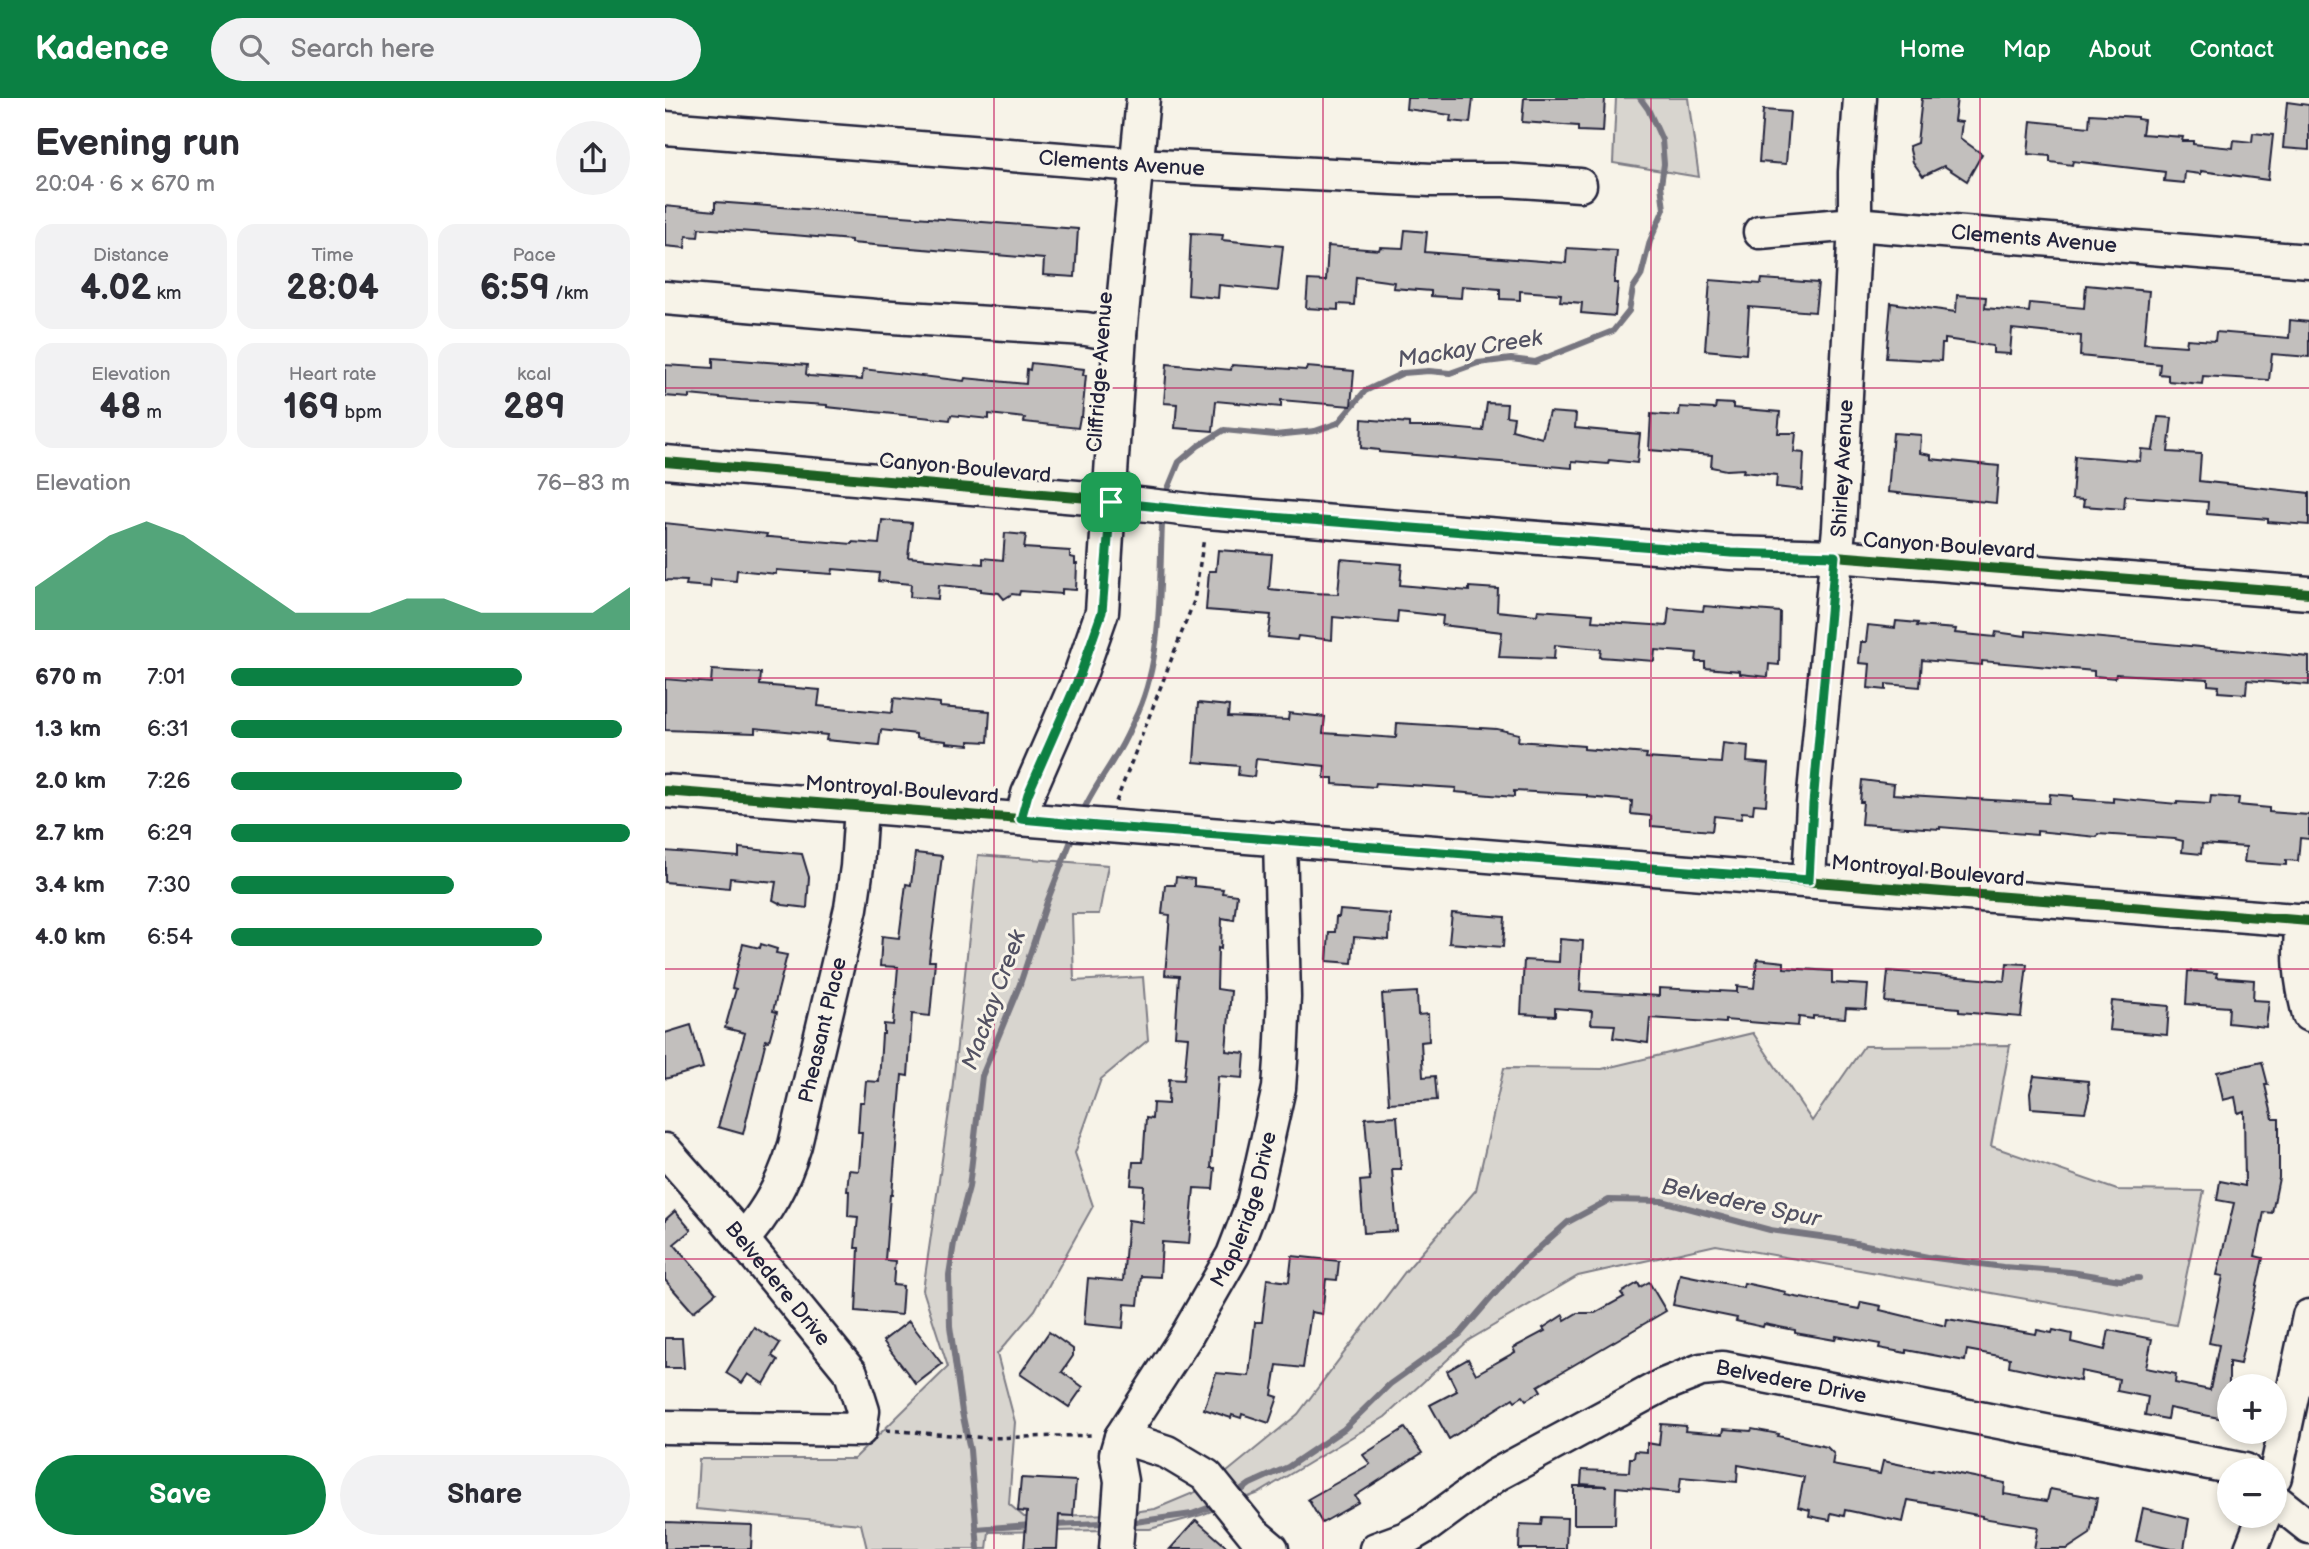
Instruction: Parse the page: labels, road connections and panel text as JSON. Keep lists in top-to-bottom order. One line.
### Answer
{"streets":{"street":["Clements Avenue","Cliffridge Avenue","Canyon Boulevard","Shirley Avenue","Montroyal Boulevard","Pheasant Place","Mapleridge Drive","Belvedere Drive"]},"crossings":[["Clements Avenue","Cliffridge Avenue"],["Clements Avenue","Shirley Avenue"],["Cliffridge Avenue","Canyon Boulevard"],["Cliffridge Avenue","Montroyal Boulevard"],["Canyon Boulevard","Shirley Avenue"],["Shirley Avenue","Montroyal Boulevard"],["Montroyal Boulevard","Pheasant Place"],["Montroyal Boulevard","Mapleridge Drive"],["Pheasant Place","Belvedere Drive"]],"water":["Mackay Creek","Belvedere Spur"],"page":{"header":"Kadence","search":"Search here","nav":["Home","Map","About","Contact"],"heading":["Evening run","20:04 · 6 × 670 m"],"stats":[["Distance","4.02 km"],["Time","28:04"],["Pace","6:59 /km"],["Elevation","48 m"],["Heart rate","169 bpm"],["kcal","289"]],"chart":["Elevation","76–83 m"],"list":[{"name":"670 m","note":"7:01"},{"name":"1.3 km","note":"6:31"},{"name":"2.0 km","note":"7:26"},{"name":"2.7 km","note":"6:29"},{"name":"3.4 km","note":"7:30"},{"name":"4.0 km","note":"6:54"}],"map_buttons":["+","−"],"buttons":["Save","Share"]}}
